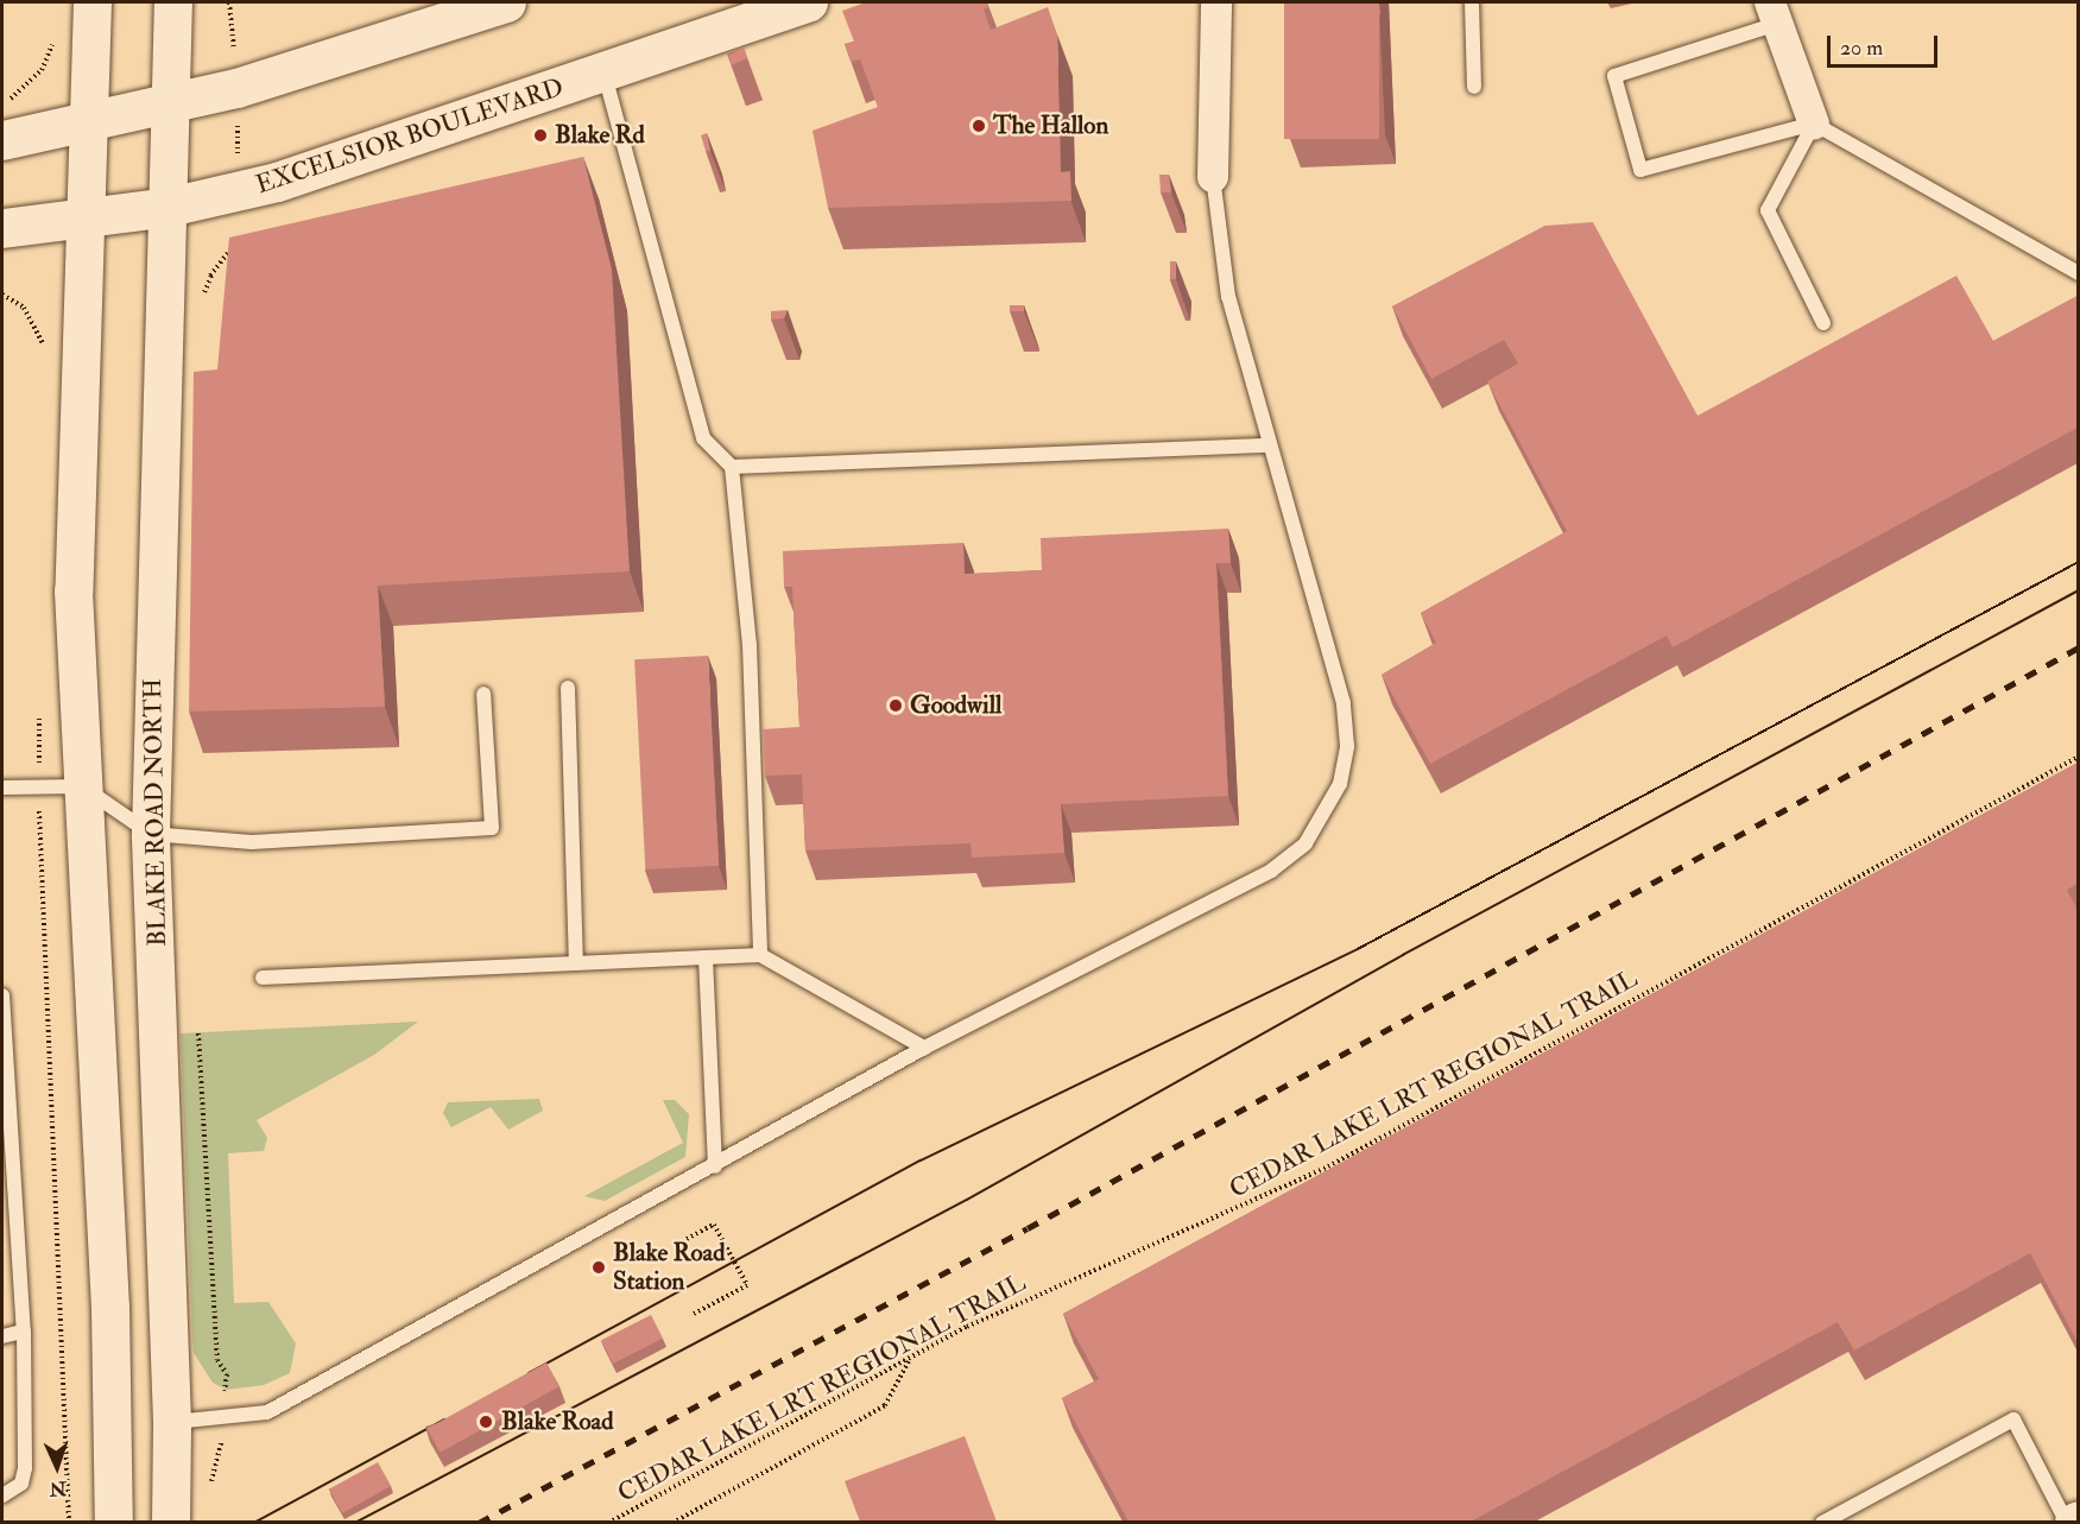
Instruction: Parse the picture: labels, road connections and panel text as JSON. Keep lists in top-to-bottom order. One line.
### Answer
{"streets":{"main road":["EXCELSIOR BOULEVARD"],"street":["BLAKE ROAD NORTH"],"path":["CEDAR LAKE LRT REGIONAL TRAIL"]},"crossings":[["EXCELSIOR BOULEVARD","BLAKE ROAD NORTH"]],"places":["The Hallon","Blake Rd","Goodwill","Blake Road Station","Blake Road"],"scale_bar":"20 m","north":"bottom"}
